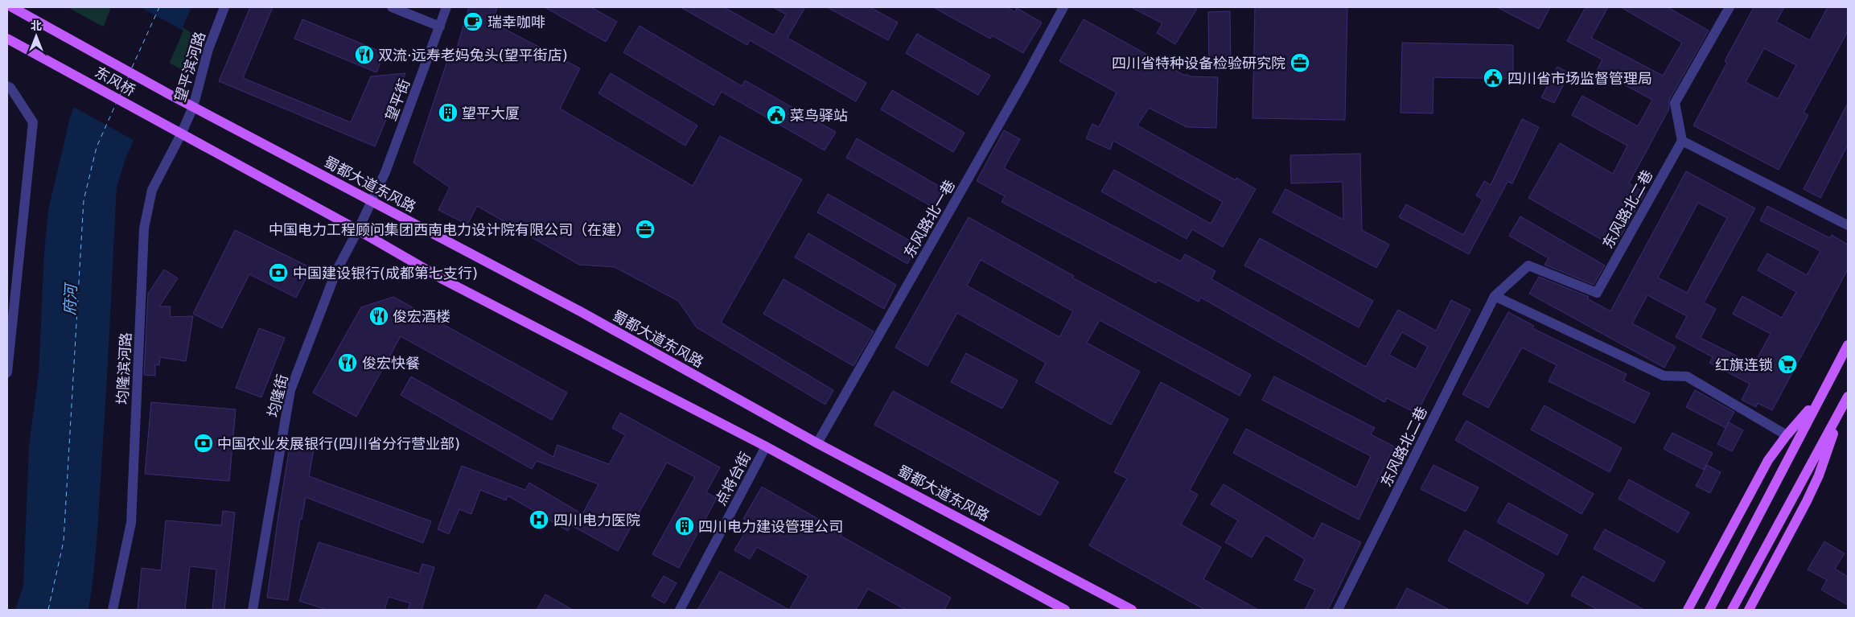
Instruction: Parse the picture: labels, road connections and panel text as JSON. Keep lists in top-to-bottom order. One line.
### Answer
{"streets":{"main road":["东风桥","蜀都大道东风路"],"street":["望平滨河路","望平街","东风路北二巷","东风路北一巷","均隆滨河路","均隆街","点将台街"]},"crossings":[["望平滨河路","东风桥"],["望平滨河路","蜀都大道东风路"],["望平滨河路","均隆滨河路"],["东风桥","蜀都大道东风路"],["东风桥","均隆滨河路"],["望平街","蜀都大道东风路"],["望平街","均隆街"],["蜀都大道东风路","东风路北一巷"],["蜀都大道东风路","均隆街"]],"water":["府河"],"places":{"cafe":["瑞幸咖啡"],"restaurant":["双流·远寿老妈兔头(望平街店)","俊宏酒楼","俊宏快餐"],"office":["四川省特种设备检验研究院","中国电力工程顾问集团西南电力设计院有限公司（在建）"],"public building":["四川省市场监督管理局","菜鸟驿站"],"building":["望平大厦","四川电力建设管理公司"],"bank":["中国建设银行(成都第七支行)","中国农业发展银行(四川省分行营业部)"],"supermarket":["红旗连锁"],"hospital":["四川电力医院"]},"north":"top"}
